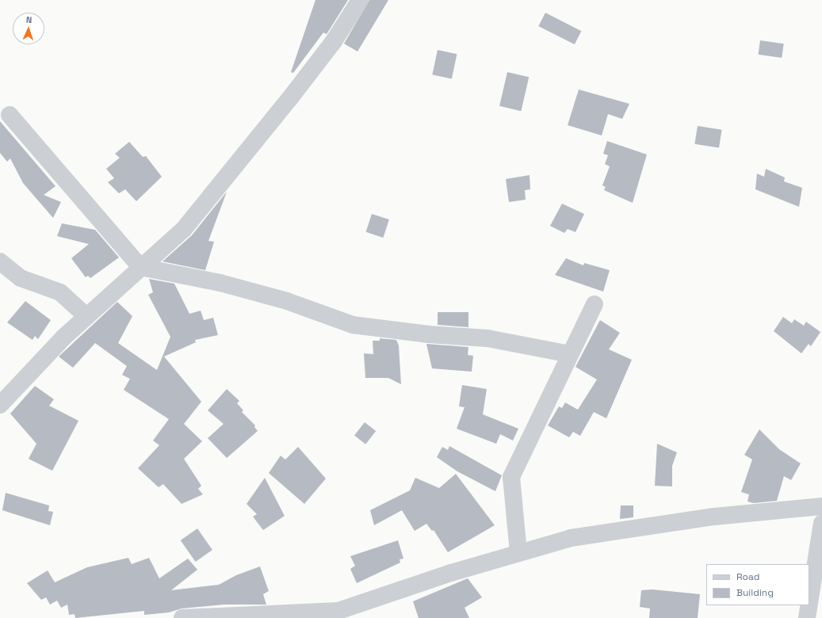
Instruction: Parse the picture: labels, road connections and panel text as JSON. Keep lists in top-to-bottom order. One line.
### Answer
{"legend":["Road","Building"],"north":"top"}
